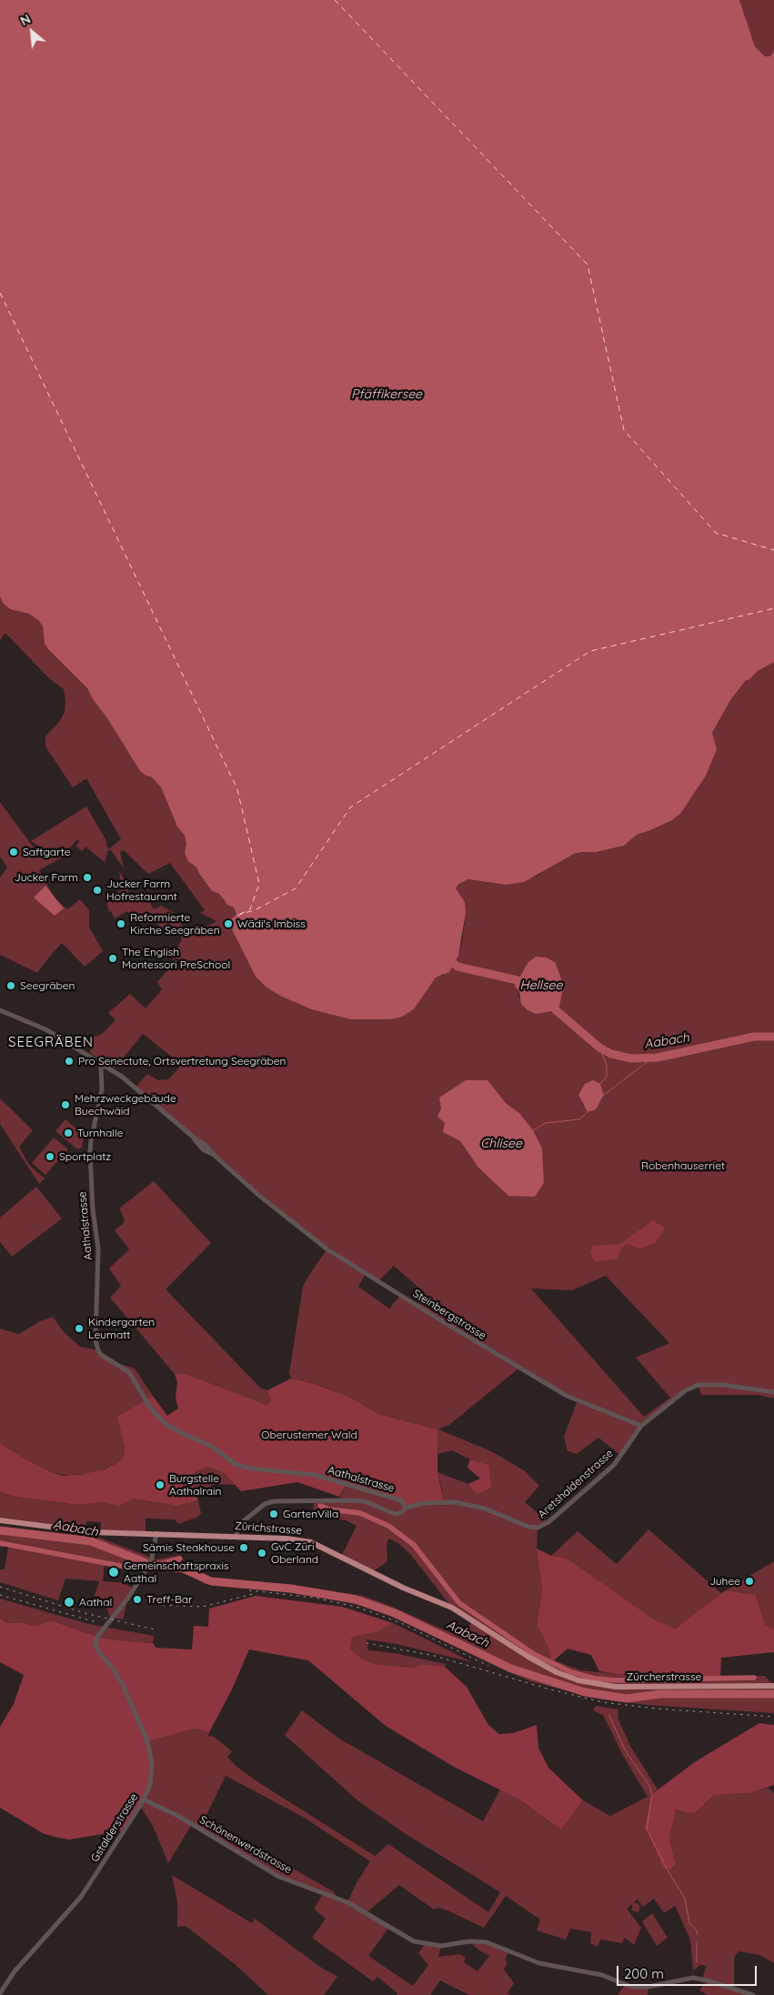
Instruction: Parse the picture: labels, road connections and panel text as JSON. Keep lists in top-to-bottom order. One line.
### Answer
{"streets":{"main road":["Zürichstrasse","Zürcherstrasse"],"street":["Aathalstrasse","Steinbergstrasse","Aretshaldenstrasse","Gstalderstrasse","Schönenwerdstrasse"]},"crossings":[["Aathalstrasse","Steinbergstrasse"],["Aathalstrasse","Aretshaldenstrasse"],["Steinbergstrasse","Aretshaldenstrasse"],["Aretshaldenstrasse","Zürichstrasse"],["Zürichstrasse","Zürcherstrasse"],["Zürichstrasse","Gstalderstrasse"],["Gstalderstrasse","Schönenwerdstrasse"]],"districts":["SEEGRÄBEN"],"water":["Pfäffikersee","Hellsee","Aabach","Chlisee"],"parks":["Robenhauserriet","Oberustemer Wald"],"places":["Saftgarte","Jucker Farm","Jucker Farm Hofrestaurant","Reformierte Kirche Seegräben","Wädi's Imbiss","The English Montessori PreSchool","Seegräben","Pro Senectute, Ortsvertretung Seegräben","Mehrzweckgebäude Buechwäid","Turnhalle","Sportplatz","Kindergarten Leumatt","Burgstelle Aathalrain","GartenVilla","Sämis Steakhouse","GvC Züri Oberland","Gemeinschaftspraxis Aathal","Juhee","Treff-Bar","Aathal"],"scale_bar":"200 m","north":"top left"}
